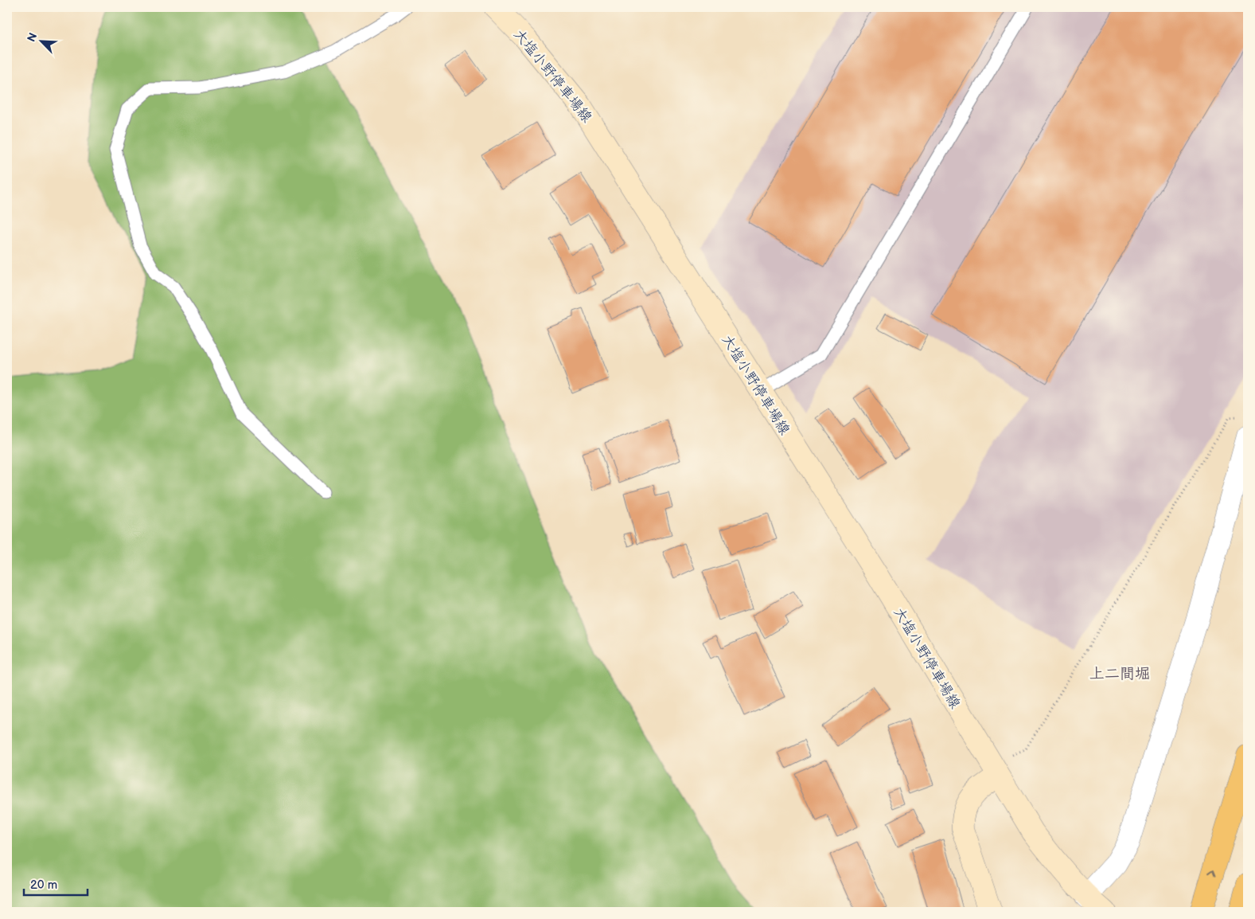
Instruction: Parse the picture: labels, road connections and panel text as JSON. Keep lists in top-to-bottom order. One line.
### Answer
{"streets":{"main road":["大塩小野停車場線"]},"districts":["上二間堀"],"scale_bar":"20 m","north":"top left"}
